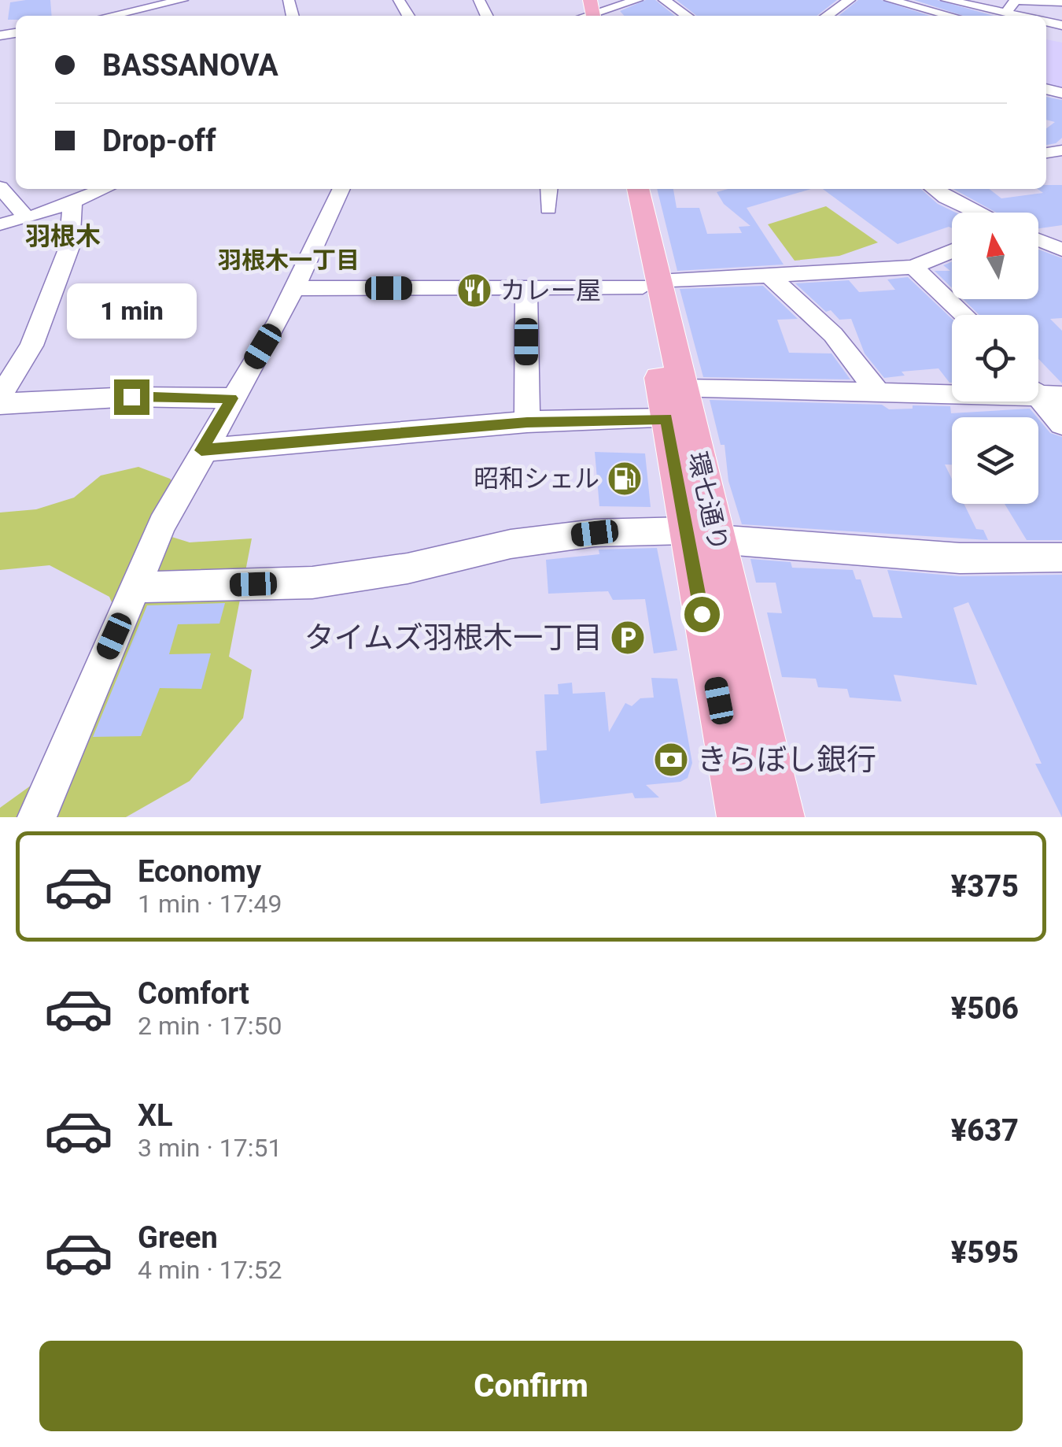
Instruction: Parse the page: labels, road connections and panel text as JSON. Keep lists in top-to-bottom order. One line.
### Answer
{"streets":{"main road":["環七通り"]},"districts":["羽根木","羽根木一丁目"],"places":{"restaurant":["カレー屋"],"fuel station":["昭和シェル"],"parking":["タイムズ羽根木一丁目"],"bank":["きらぼし銀行"]},"north":"top","page":{"banner":["BASSANOVA","Drop-off"],"bubble":"1 min","list":[{"name":"Economy","note":"1 min · 17:49","value":"¥375"},{"name":"Comfort","note":"2 min · 17:50","value":"¥506"},{"name":"XL","note":"3 min · 17:51","value":"¥637"},{"name":"Green","note":"4 min · 17:52","value":"¥595"}],"buttons":"Confirm"}}
